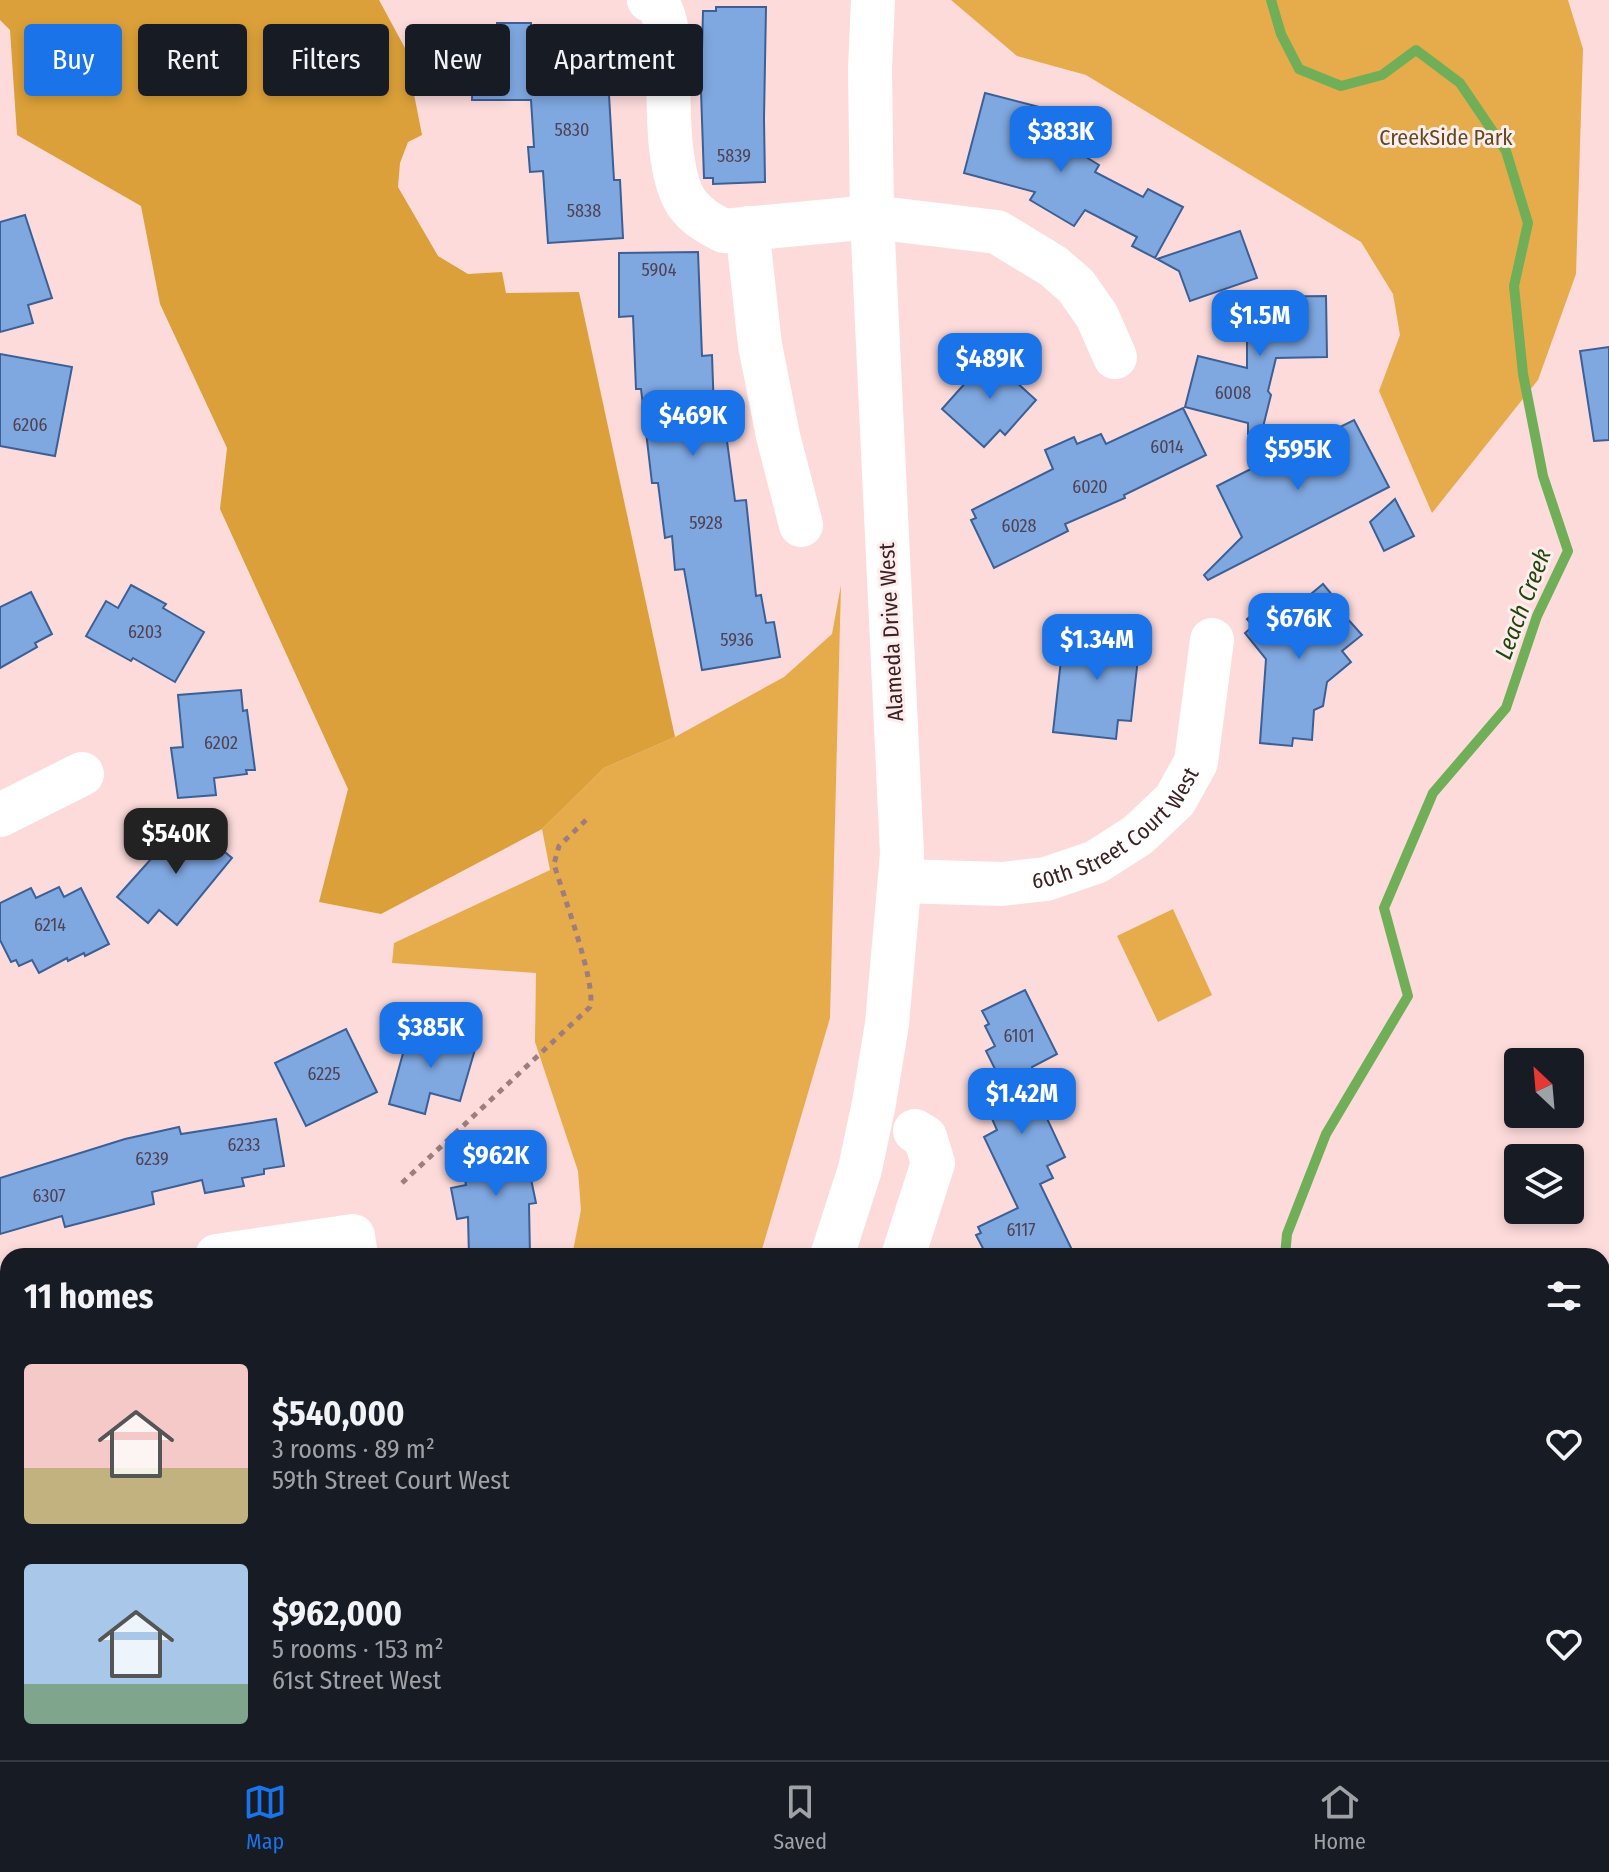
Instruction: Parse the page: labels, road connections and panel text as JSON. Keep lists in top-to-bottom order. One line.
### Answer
{"streets":{"street":["Alameda Drive West","60th Street Court West"]},"crossings":[["Alameda Drive West","60th Street Court West"]],"water":["Leach Creek"],"parks":["CreekSide Park"],"house_numbers":["5830","5839","5838","5904","6008","6206","6014","6020","5928","6028","6203","5936","6202","6214","6101","6225","6233","6239","6307","6117"],"north":"top left","page":{"chip":["Buy","Rent","Filters","New","Apartment"],"price":["$383K","$1.5M","$489K","$469K","$595K","$676K","$1.34M","$540K","$385K","$1.42M","$962K"],"heading":"11 homes","list":[{"name":"$540,000","note":"3 rooms · 89 m² · 59th Street Court West"},{"name":"$962,000","note":"5 rooms · 153 m² · 61st Street West"}],"tabs":["Map","Saved","Home"]}}
